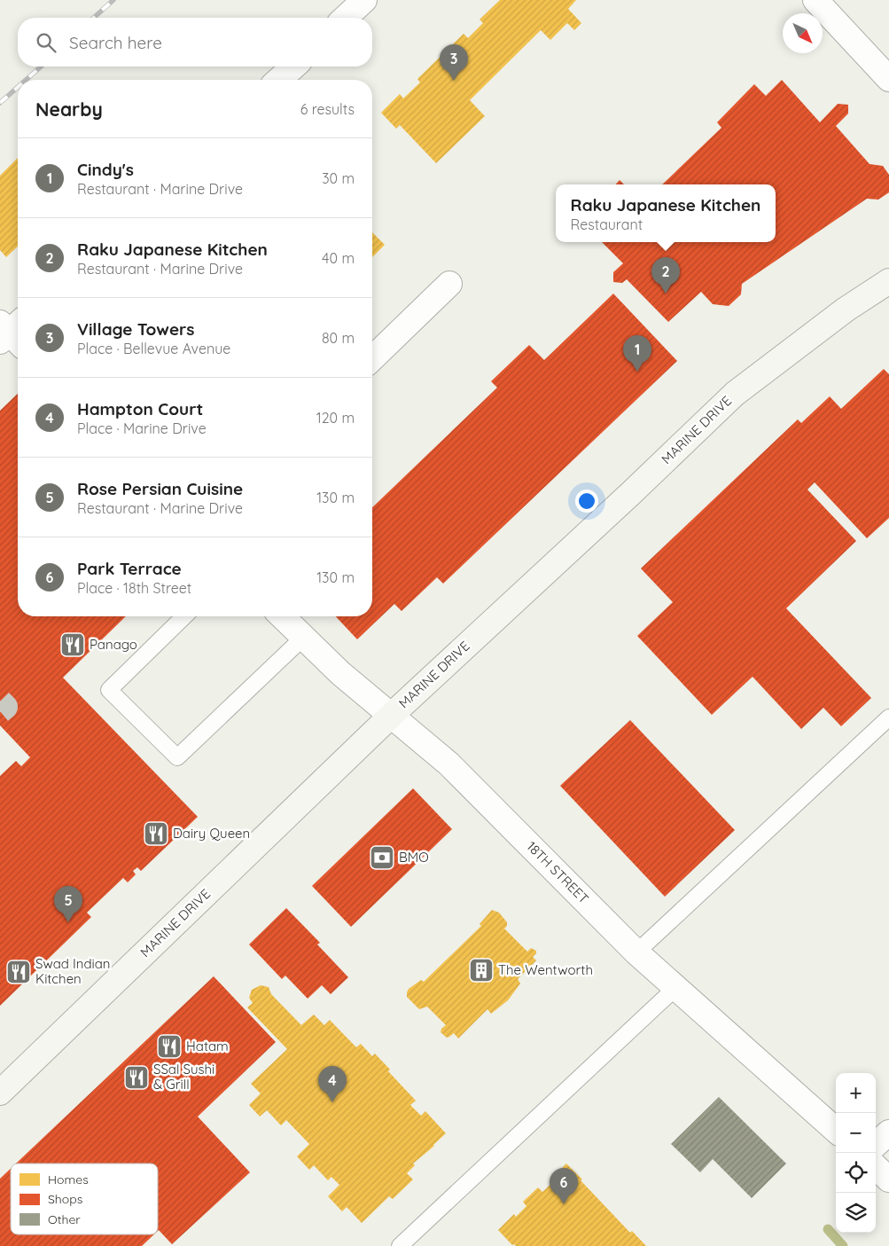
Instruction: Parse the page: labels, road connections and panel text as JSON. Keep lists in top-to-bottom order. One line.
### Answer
{"streets":{"main road":["MARINE DRIVE"],"street":["18TH STREET"]},"crossings":[["MARINE DRIVE","18TH STREET"]],"places":{"restaurant":["Panago","Dairy Queen","Swad Indian Kitchen","Hatam","SSal Sushi & Grill"],"bank":["BMO"],"building":["The Wentworth"]},"legend":["Homes","Shops","Other"],"north":"bottom right","page":{"search":"Search here","pins":["3","2","1","5","4","6"],"heading":["Nearby","6 results"],"list":[{"mark":"1","name":"Cindy's","note":"Restaurant · Marine Drive","value":"30 m"},{"mark":"2","name":"Raku Japanese Kitchen","note":"Restaurant · Marine Drive","value":"40 m"},{"mark":"3","name":"Village Towers","note":"Place · Bellevue Avenue","value":"80 m"},{"mark":"4","name":"Hampton Court","note":"Place · Marine Drive","value":"120 m"},{"mark":"5","name":"Rose Persian Cuisine","note":"Restaurant · Marine Drive","value":"130 m"},{"mark":"6","name":"Park Terrace","note":"Place · 18th Street","value":"130 m"}],"popup":["Raku Japanese Kitchen","Restaurant"],"map_buttons":["+","−"]}}
